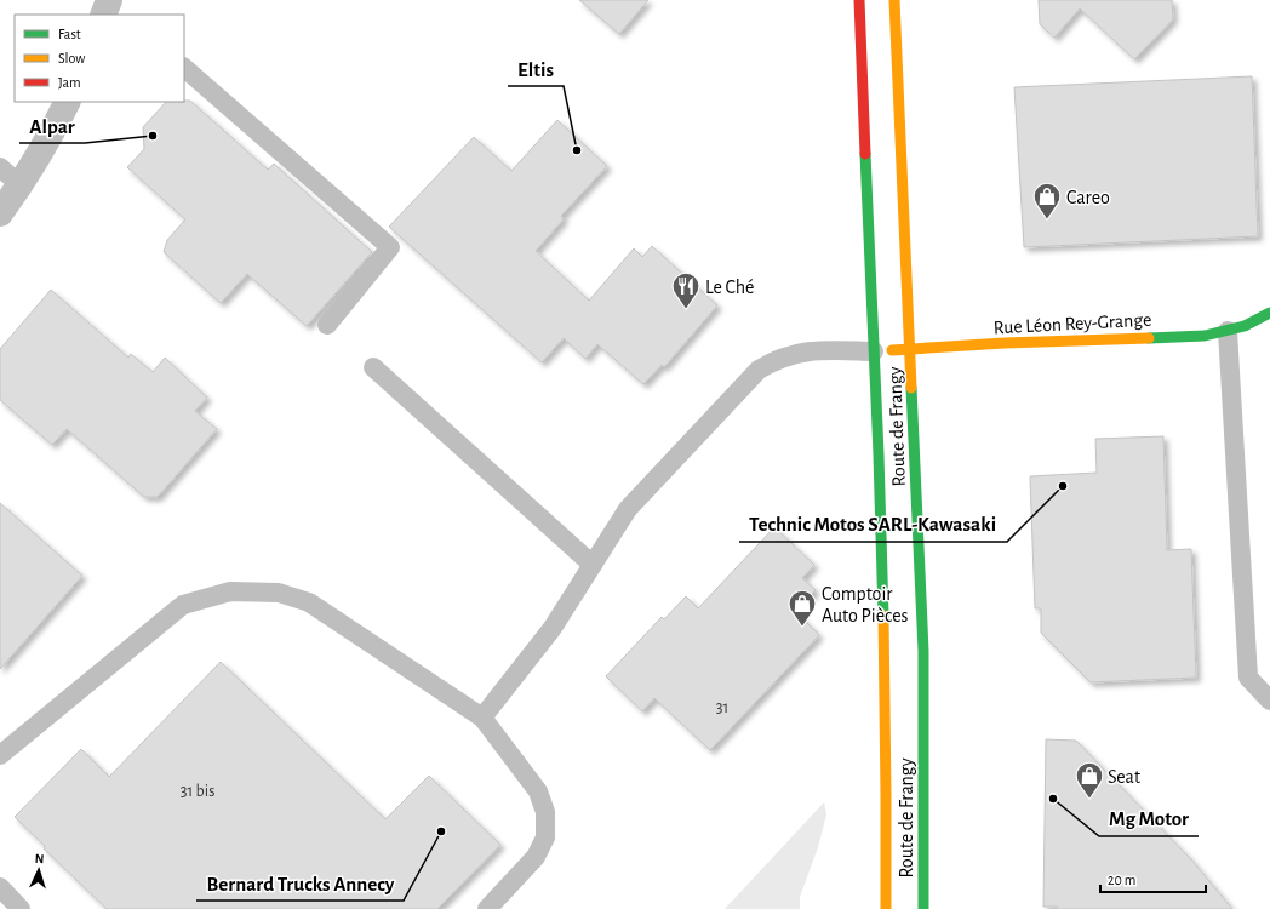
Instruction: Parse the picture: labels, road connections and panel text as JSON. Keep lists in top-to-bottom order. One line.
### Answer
{"streets":{"main road":["Rue Léon Rey-Grange","Route de Frangy"]},"crossings":[["Rue Léon Rey-Grange","Route de Frangy"]],"places":{"other":["Alpar","Eltis","Technic Motos SARL-Kawasaki","Mg Motor","Bernard Trucks Annecy"],"shop":["Careo","Comptoir Auto Pièces","Seat"],"restaurant":["Le Ché"]},"house_numbers":["31","31 bis"],"legend":["Fast","Slow","Jam"],"scale_bar":"20 m","north":"top"}
